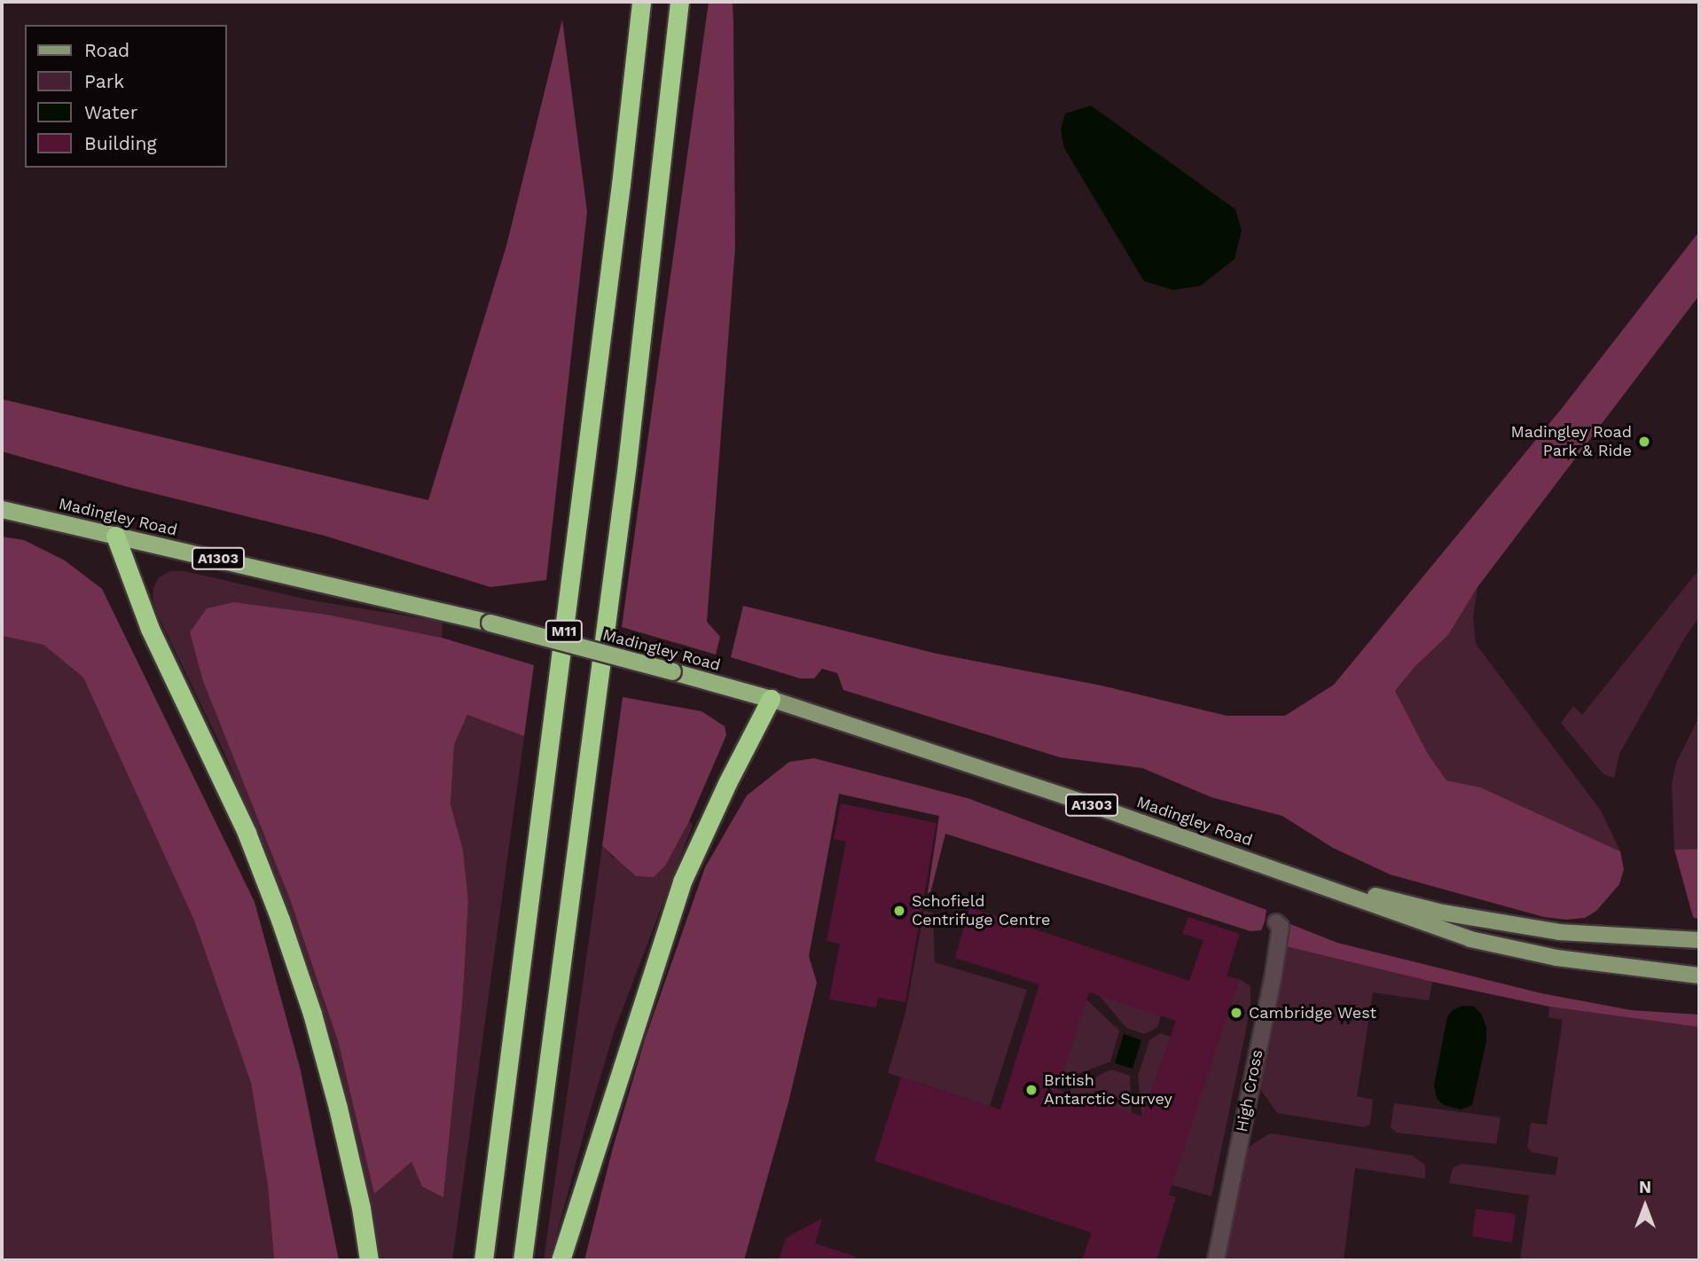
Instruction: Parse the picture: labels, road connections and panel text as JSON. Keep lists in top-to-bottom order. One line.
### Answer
{"streets":{"highway":["Madingley Road","A1303","M11"],"street":["High Cross"]},"places":["Madingley Road Park & Ride","Schofield Centrifuge Centre","Cambridge West","British Antarctic Survey"],"legend":["Road","Park","Water","Building"],"north":"top"}
